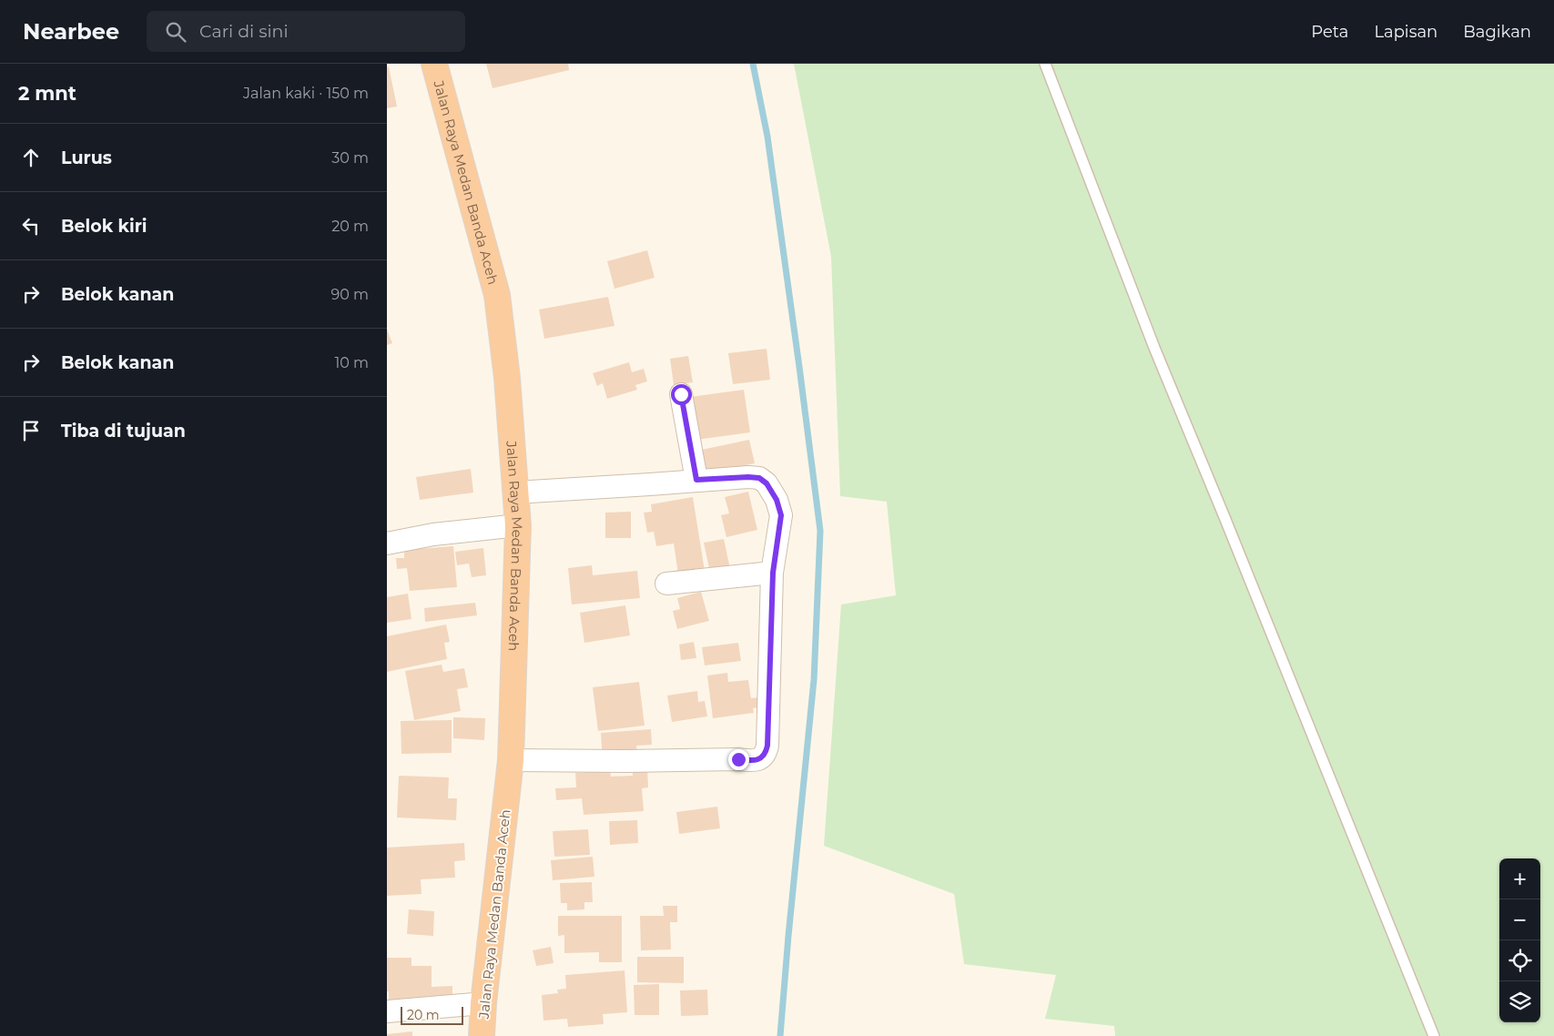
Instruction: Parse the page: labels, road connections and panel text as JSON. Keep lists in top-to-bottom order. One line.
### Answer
{"streets":{"highway":["Jalan Raya Medan Banda Aceh"]},"scale_bar":"20 m","page":{"header":"Nearbee","search":"Cari di sini","nav":["Peta","Lapisan","Bagikan"],"heading":["2 mnt","Jalan kaki · 150 m"],"list":[["Lurus","30 m"],["Belok kiri","20 m"],["Belok kanan","90 m"],["Belok kanan","10 m"],"Tiba di tujuan"],"map_buttons":["+","−"],"scale":"20 m"}}
